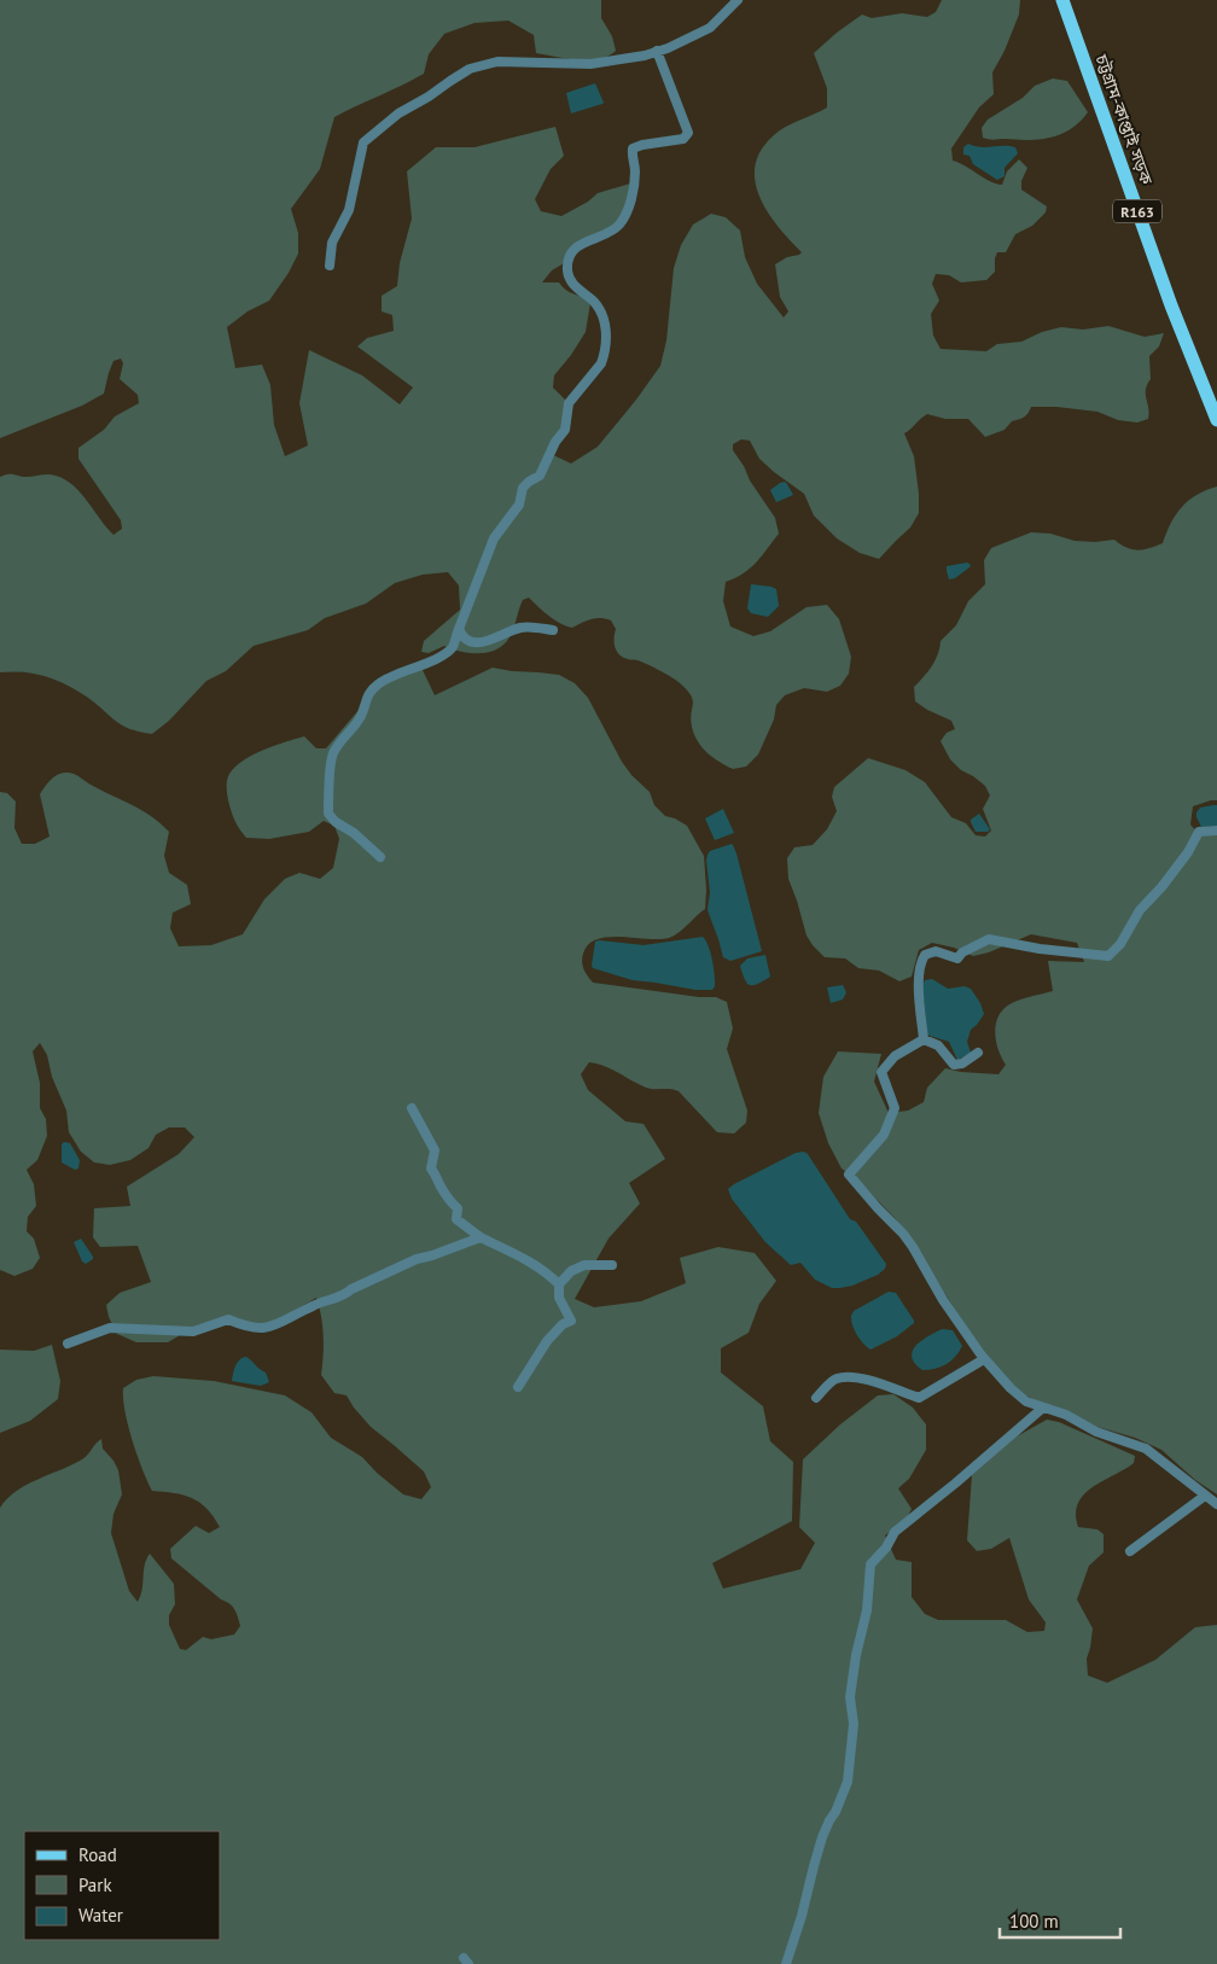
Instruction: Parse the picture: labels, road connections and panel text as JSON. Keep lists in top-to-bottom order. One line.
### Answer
{"streets":{"main road":["চট্টগ্রাম-কাপ্তাই সড়ক","R163"]},"legend":["Road","Park","Water"],"scale_bar":"100 m"}
